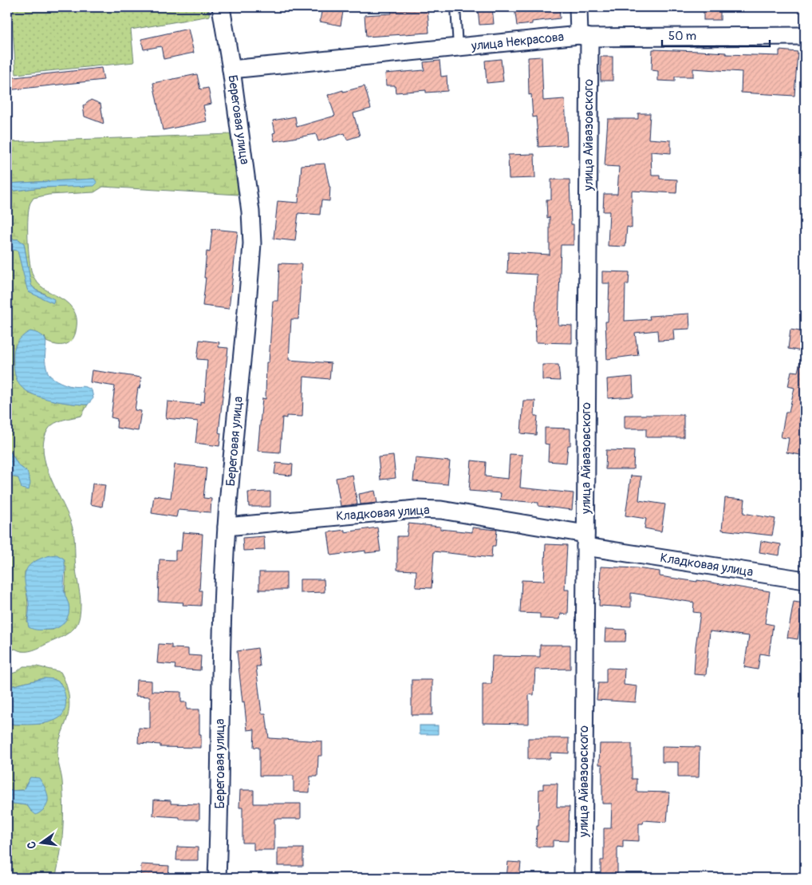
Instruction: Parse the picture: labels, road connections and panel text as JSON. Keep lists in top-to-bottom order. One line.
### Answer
{"streets":{"street":["улица Некрасова","Береговая улица","улица Айвазовского","Кладковая улица"]},"crossings":[["улица Некрасова","Береговая улица"],["улица Некрасова","улица Айвазовского"],["Береговая улица","Кладковая улица"],["улица Айвазовского","Кладковая улица"]],"scale_bar":"50 m","north":"left"}
